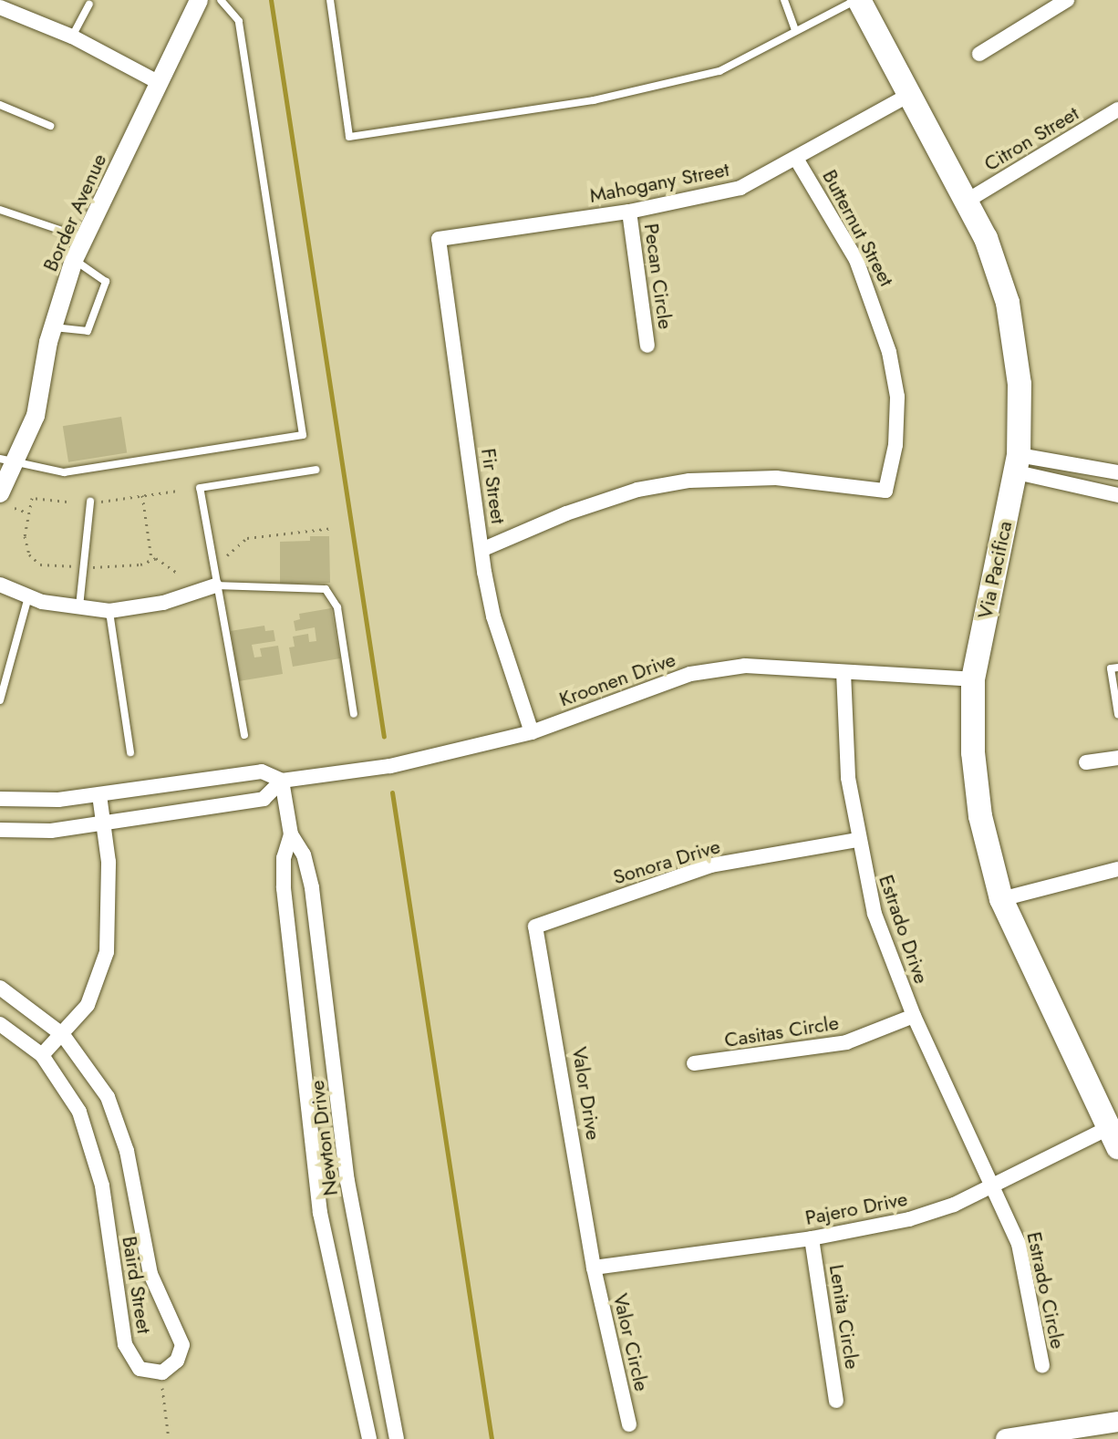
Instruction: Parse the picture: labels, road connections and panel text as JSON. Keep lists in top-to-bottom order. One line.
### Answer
{"streets":{"main road":["Via Pacifica"],"street":["Citron Street","Mahogany Street","Border Avenue","Butternut Street","Pecan Circle","Fir Street","Kroonen Drive","Sonora Drive","Estrado Drive","Casitas Circle","Valor Drive","Newton Drive","Pajero Drive","Baird Street","Estrado Circle","Lenita Circle","Valor Circle"]},"crossings":[["Citron Street","Via Pacifica"],["Mahogany Street","Butternut Street"],["Mahogany Street","Pecan Circle"],["Mahogany Street","Fir Street"],["Mahogany Street","Via Pacifica"],["Butternut Street","Fir Street"],["Fir Street","Kroonen Drive"],["Via Pacifica","Kroonen Drive"],["Via Pacifica","Pajero Drive"],["Kroonen Drive","Estrado Drive"],["Kroonen Drive","Newton Drive"],["Sonora Drive","Estrado Drive"],["Sonora Drive","Valor Drive"],["Estrado Drive","Casitas Circle"],["Estrado Drive","Pajero Drive"],["Estrado Drive","Estrado Circle"],["Valor Drive","Pajero Drive"],["Valor Drive","Valor Circle"],["Pajero Drive","Estrado Circle"],["Pajero Drive","Lenita Circle"],["Pajero Drive","Valor Circle"]]}
